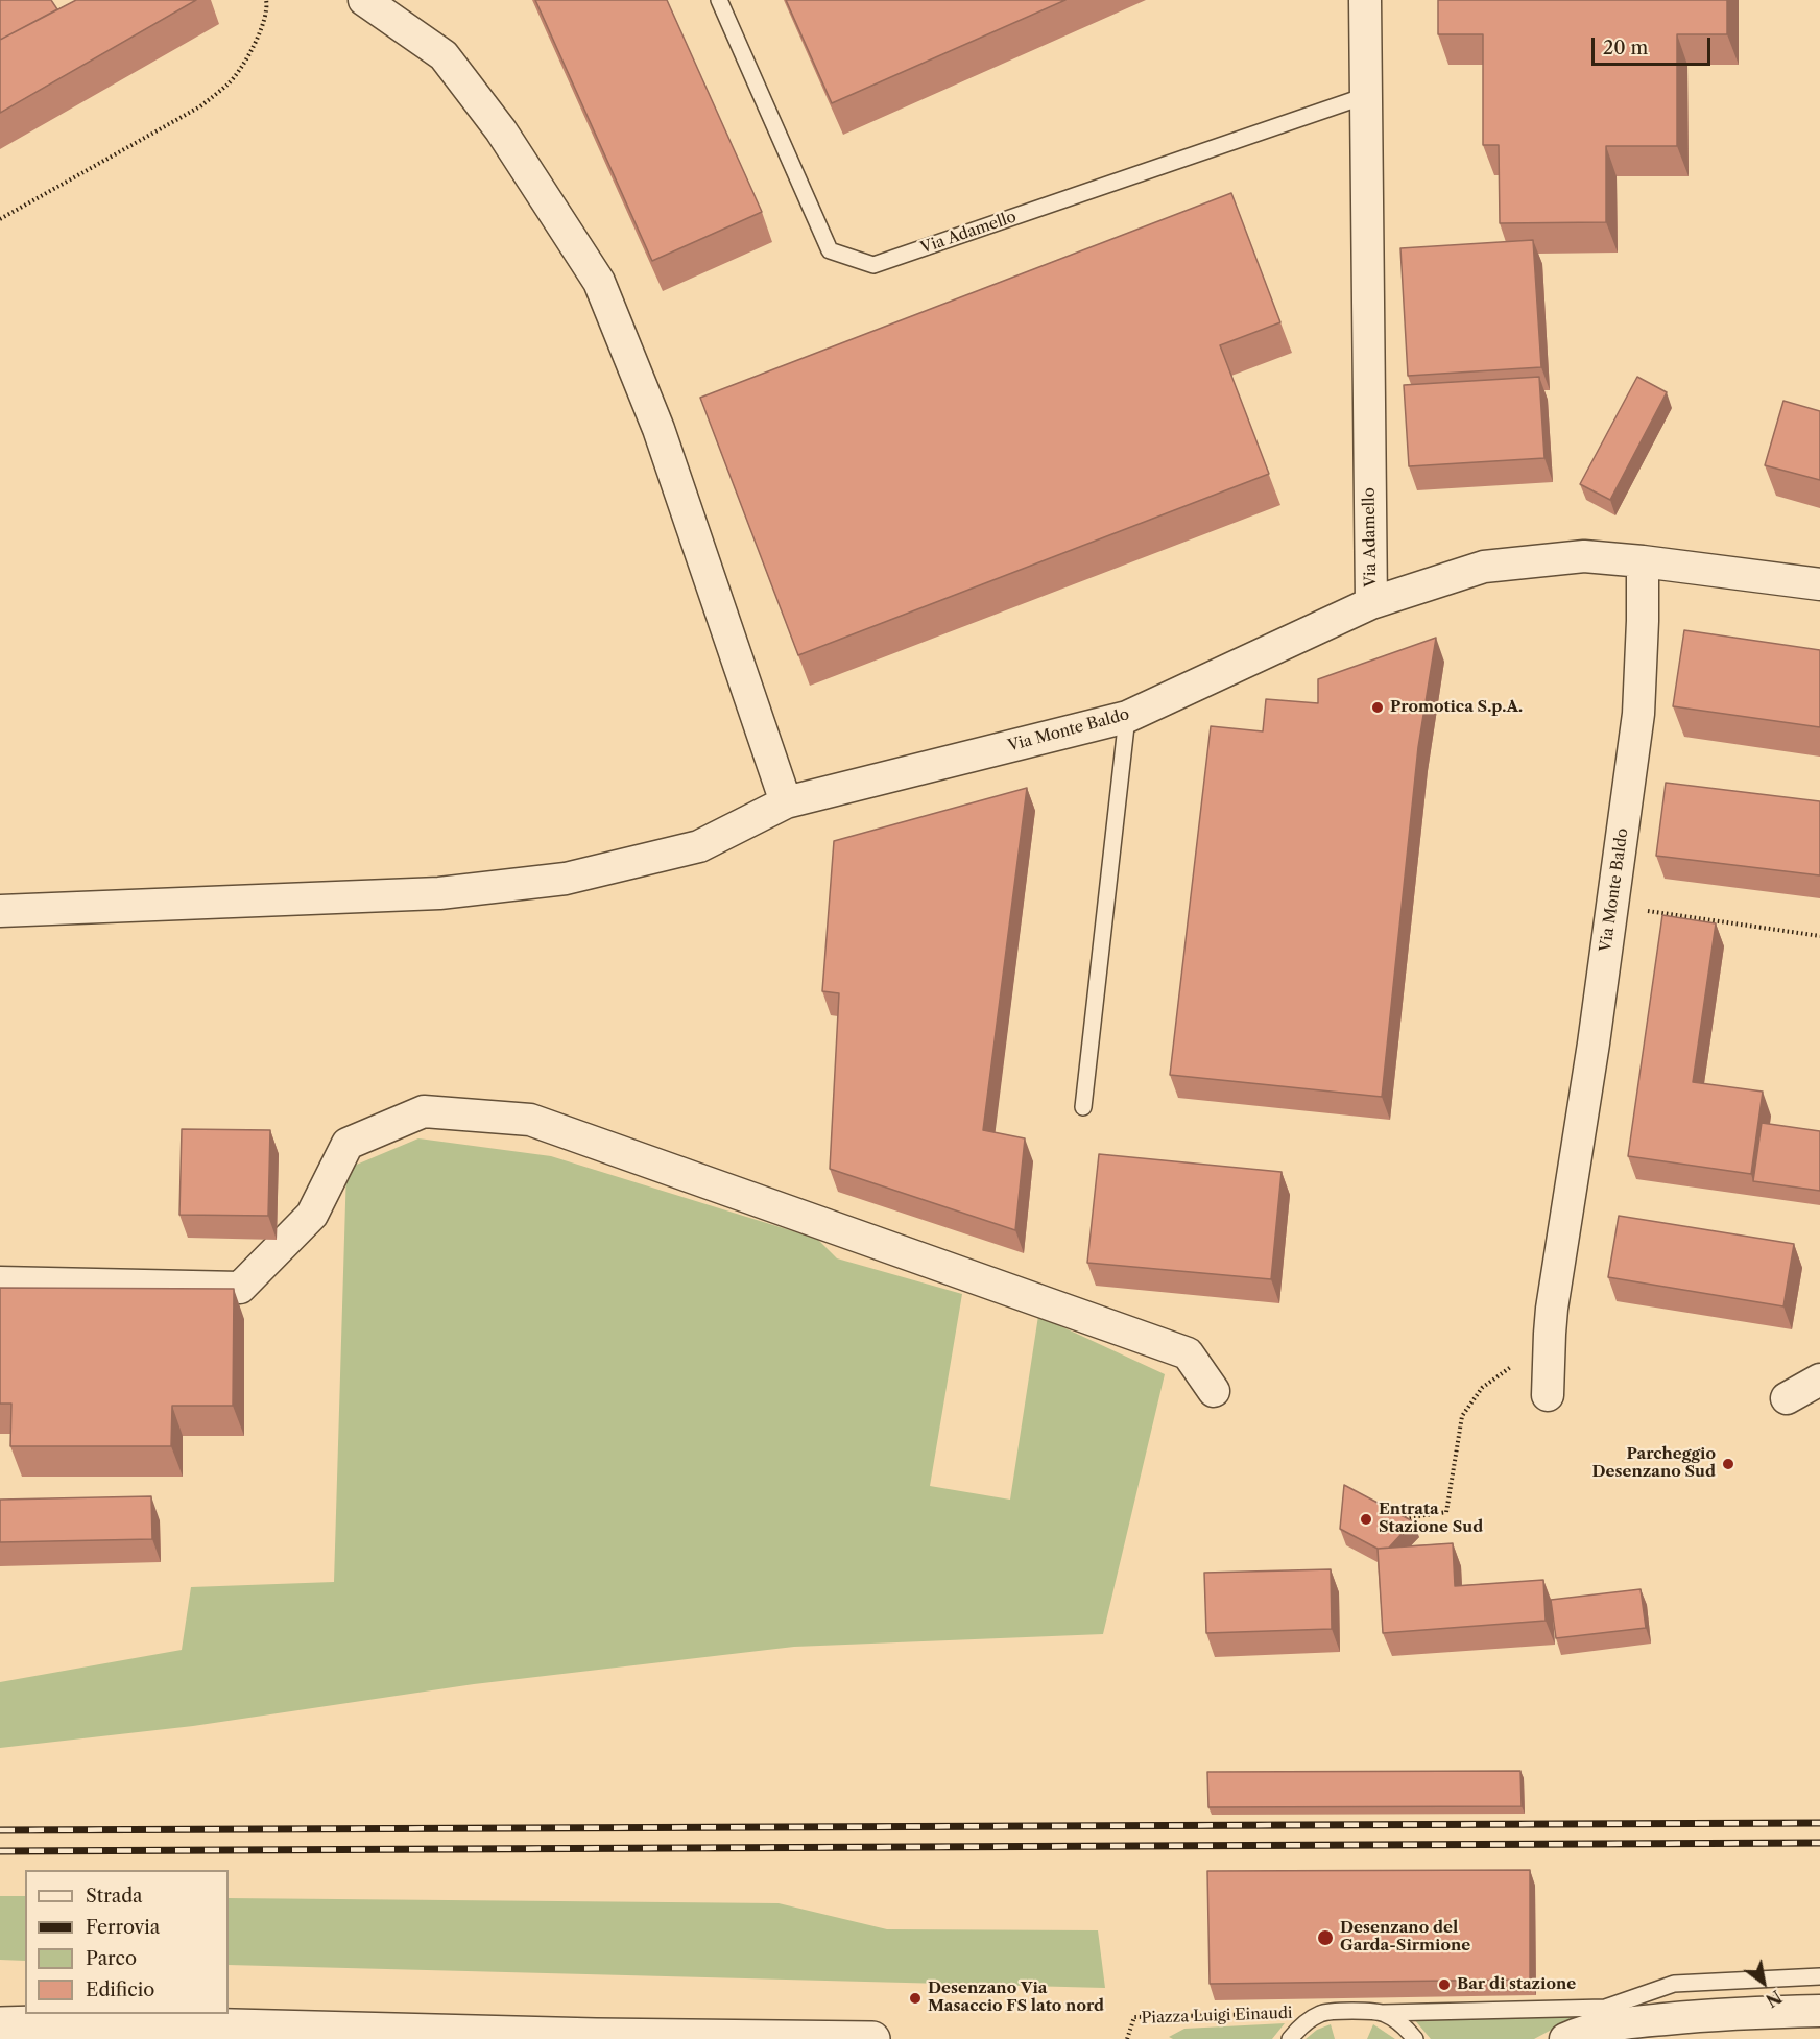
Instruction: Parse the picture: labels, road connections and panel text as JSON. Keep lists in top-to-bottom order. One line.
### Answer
{"streets":{"street":["Via Adamello","Via Monte Baldo"],"lane":["Piazza Luigi Einaudi"]},"crossings":[["Via Adamello","Via Monte Baldo"]],"places":["Promotica S.p.A.","Parcheggio Desenzano Sud","Entrata Stazione Sud","Desenzano del Garda-Sirmione","Bar di stazione","Desenzano Via Masaccio FS lato nord"],"legend":["Strada","Ferrovia","Parco","Edificio"],"scale_bar":"20 m","north":"bottom right"}
